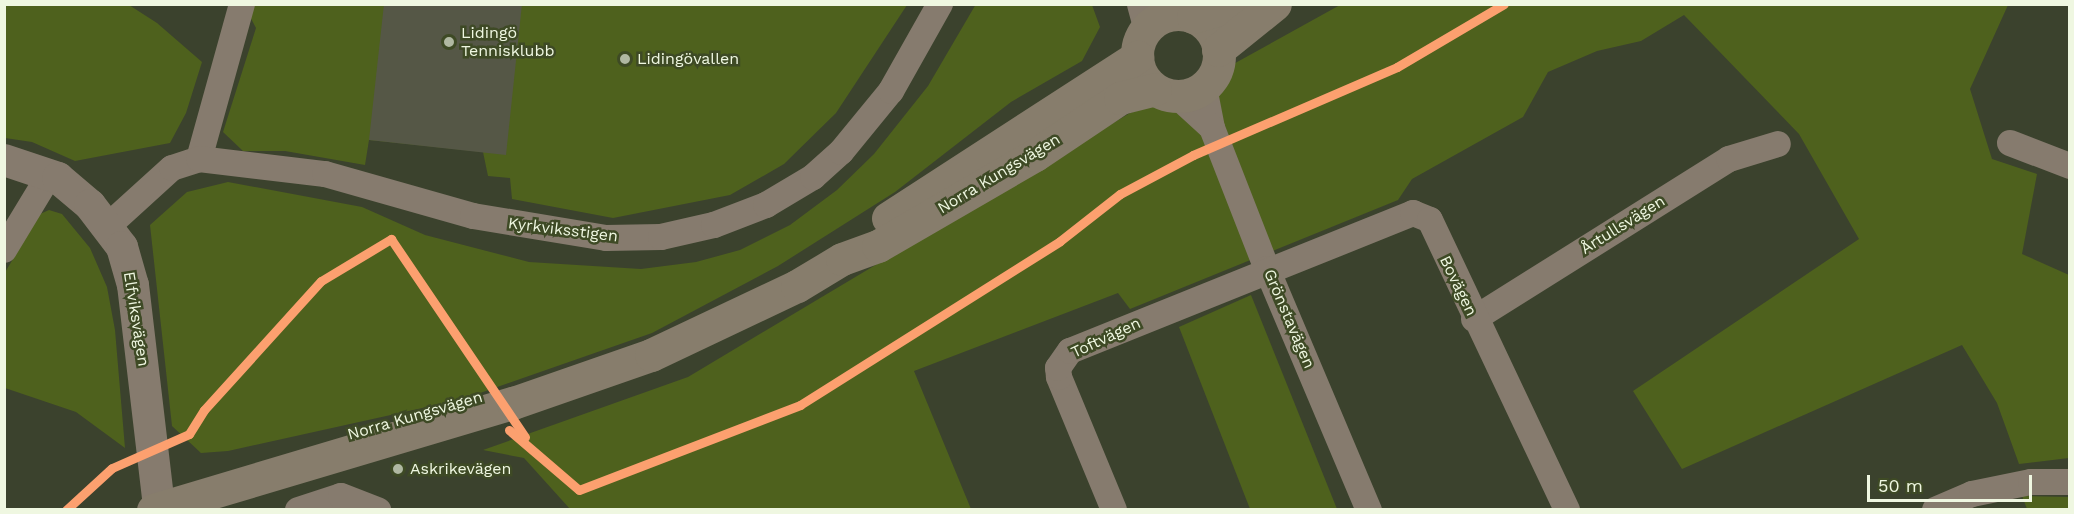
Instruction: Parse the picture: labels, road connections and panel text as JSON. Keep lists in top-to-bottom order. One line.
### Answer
{"streets":{"main road":["Norra Kungsvägen"],"street":["Årtullsvägen","Kyrkviksstigen","Bovägen","Elfviksvägen","Grönstavägen","Toftvägen"]},"crossings":[["Norra Kungsvägen","Elfviksvägen"],["Norra Kungsvägen","Grönstavägen"],["Årtullsvägen","Bovägen"],["Kyrkviksstigen","Elfviksvägen"],["Bovägen","Grönstavägen"],["Bovägen","Toftvägen"],["Grönstavägen","Toftvägen"]],"places":["Lidingö Tennisklubb","Lidingövallen","Askrikevägen"],"scale_bar":"50 m"}
